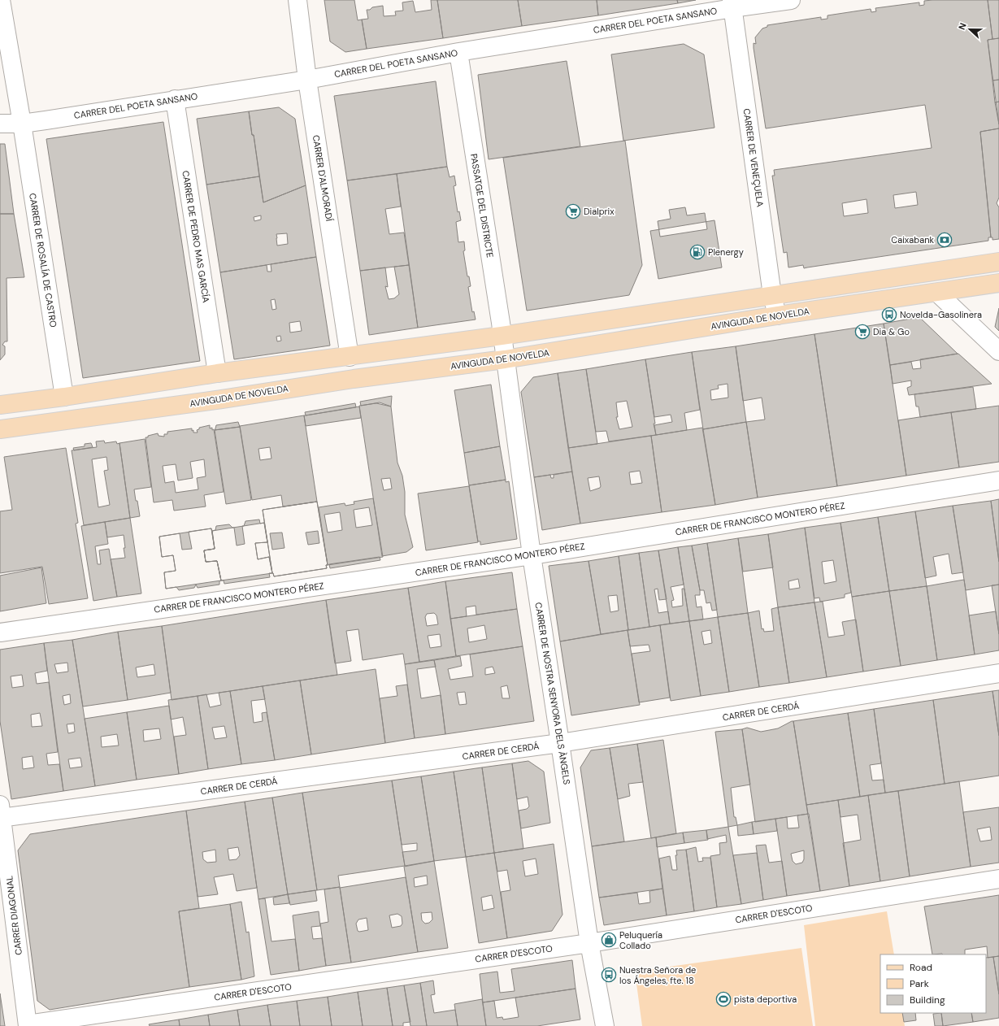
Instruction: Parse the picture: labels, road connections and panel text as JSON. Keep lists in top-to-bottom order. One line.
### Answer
{"streets":{"main road":["AVINGUDA DE NOVELDA"],"street":["CARRER DEL POETA SANSANO","CARRER DE VENEÇUELA","CARRER D'ALMORADÍ","PASSATGE DEL DISTRICTE","CARRER DE PEDRO MAS GARCÍA","CARRER DE ROSALÍA DE CASTRO","CARRER DE FRANCISCO MONTERO PÉREZ","CARRER DE NOSTRA SENYORA DELS ÀNGELS","CARRER DE CERDÁ","CARRER D'ESCOTO","CARRER DIAGONAL"]},"crossings":[["CARRER DEL POETA SANSANO","CARRER DE VENEÇUELA"],["CARRER DEL POETA SANSANO","CARRER D'ALMORADÍ"],["CARRER DEL POETA SANSANO","PASSATGE DEL DISTRICTE"],["CARRER DEL POETA SANSANO","CARRER DE PEDRO MAS GARCÍA"],["CARRER DEL POETA SANSANO","CARRER DE ROSALÍA DE CASTRO"],["CARRER DE VENEÇUELA","AVINGUDA DE NOVELDA"],["PASSATGE DEL DISTRICTE","AVINGUDA DE NOVELDA"],["PASSATGE DEL DISTRICTE","CARRER DE NOSTRA SENYORA DELS ÀNGELS"],["AVINGUDA DE NOVELDA","CARRER DE NOSTRA SENYORA DELS ÀNGELS"],["CARRER DE FRANCISCO MONTERO PÉREZ","CARRER DE NOSTRA SENYORA DELS ÀNGELS"],["CARRER DE NOSTRA SENYORA DELS ÀNGELS","CARRER DE CERDÁ"],["CARRER DE NOSTRA SENYORA DELS ÀNGELS","CARRER D'ESCOTO"],["CARRER DE CERDÁ","CARRER DIAGONAL"],["CARRER D'ESCOTO","CARRER DIAGONAL"]],"places":{"supermarket":["Dialprix","Dia & Go"],"bank":["Caixabank"],"fuel station":["Plenergy"],"bus stop":["Novelda-Gasolinera","Nuestra Señora de los Ángeles, fte. 18"],"shop":["Peluquería Collado"],"sports":["pista deportiva"]},"legend":["Road","Park","Building"],"north":"left"}
